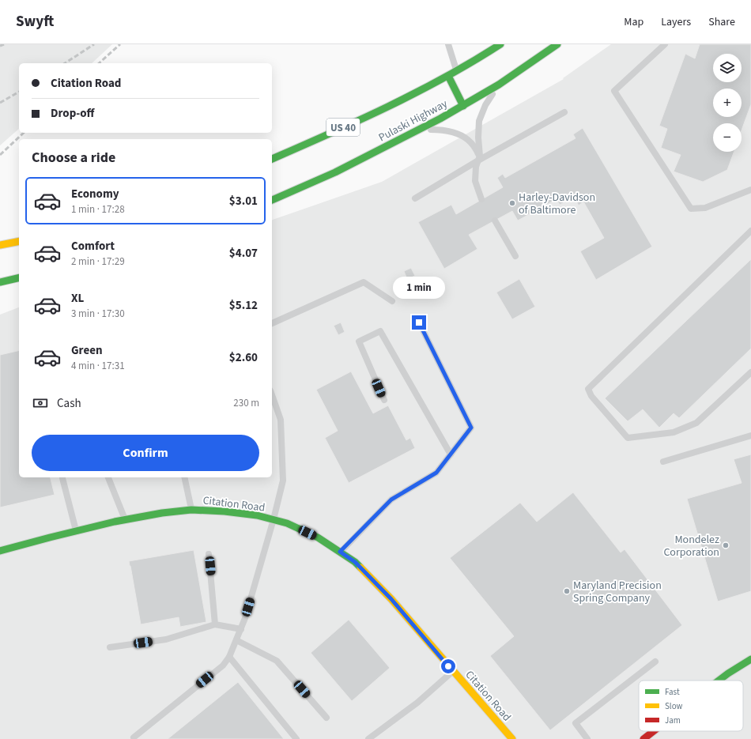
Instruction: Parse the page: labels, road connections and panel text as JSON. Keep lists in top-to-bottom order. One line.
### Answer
{"streets":{"main road":["Pulaski Highway","US 40","Citation Road"]},"places":["Harley-Davidson of Baltimore","Mondelez Corporation","Maryland Precision Spring Company"],"legend":["Fast","Slow","Jam"],"page":{"header":"Swyft","nav":["Map","Layers","Share"],"map_buttons":["+","−"],"banner":["Citation Road","Drop-off"],"heading":"Choose a ride","list":[{"name":"Economy","note":"1 min · 17:28","value":"$3.01"},{"name":"Comfort","note":"2 min · 17:29","value":"$4.07"},{"name":"XL","note":"3 min · 17:30","value":"$5.12"},{"name":"Green","note":"4 min · 17:31","value":"$2.60"}],"bubble":"1 min","pay":["Cash","230 m"],"buttons":"Confirm"}}
